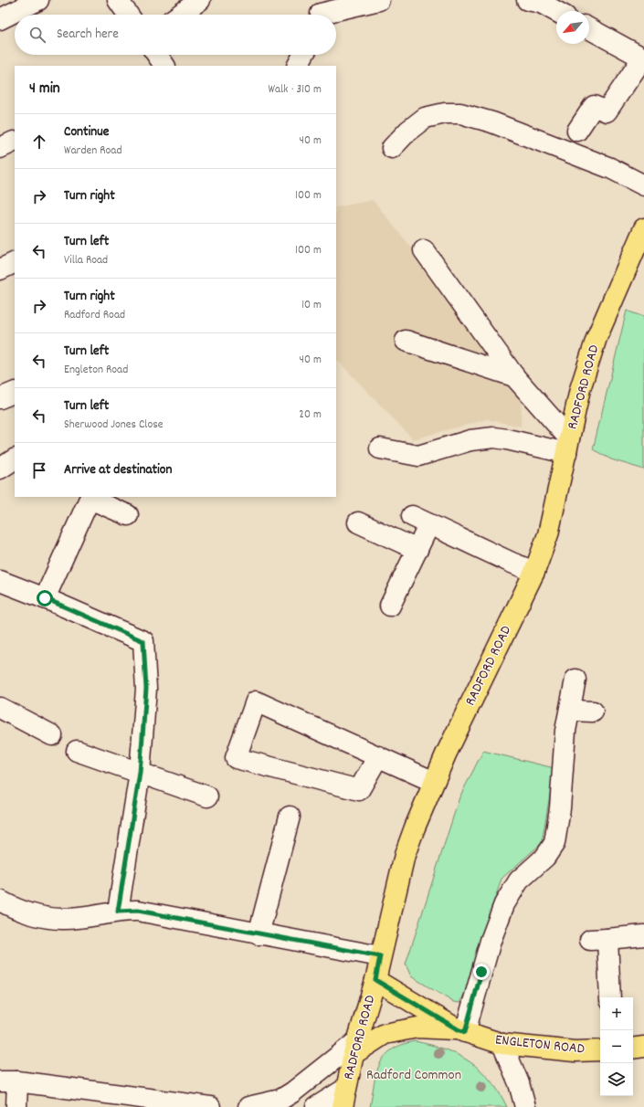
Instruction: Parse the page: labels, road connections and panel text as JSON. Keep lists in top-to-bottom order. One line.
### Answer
{"streets":{"main road":["RADFORD ROAD","ENGLETON ROAD"]},"crossings":[["RADFORD ROAD","ENGLETON ROAD"]],"parks":["Radford Common"],"north":"bottom left","page":{"search":"Search here","heading":["4 min","Walk · 310 m"],"list":[["Continue","Warden Road","40 m"],["Turn right","100 m"],["Turn left","Villa Road","100 m"],["Turn right","Radford Road","10 m"],["Turn left","Engleton Road","40 m"],["Turn left","Sherwood Jones Close","20 m"],"Arrive at destination"],"map_buttons":["+","−"]}}
